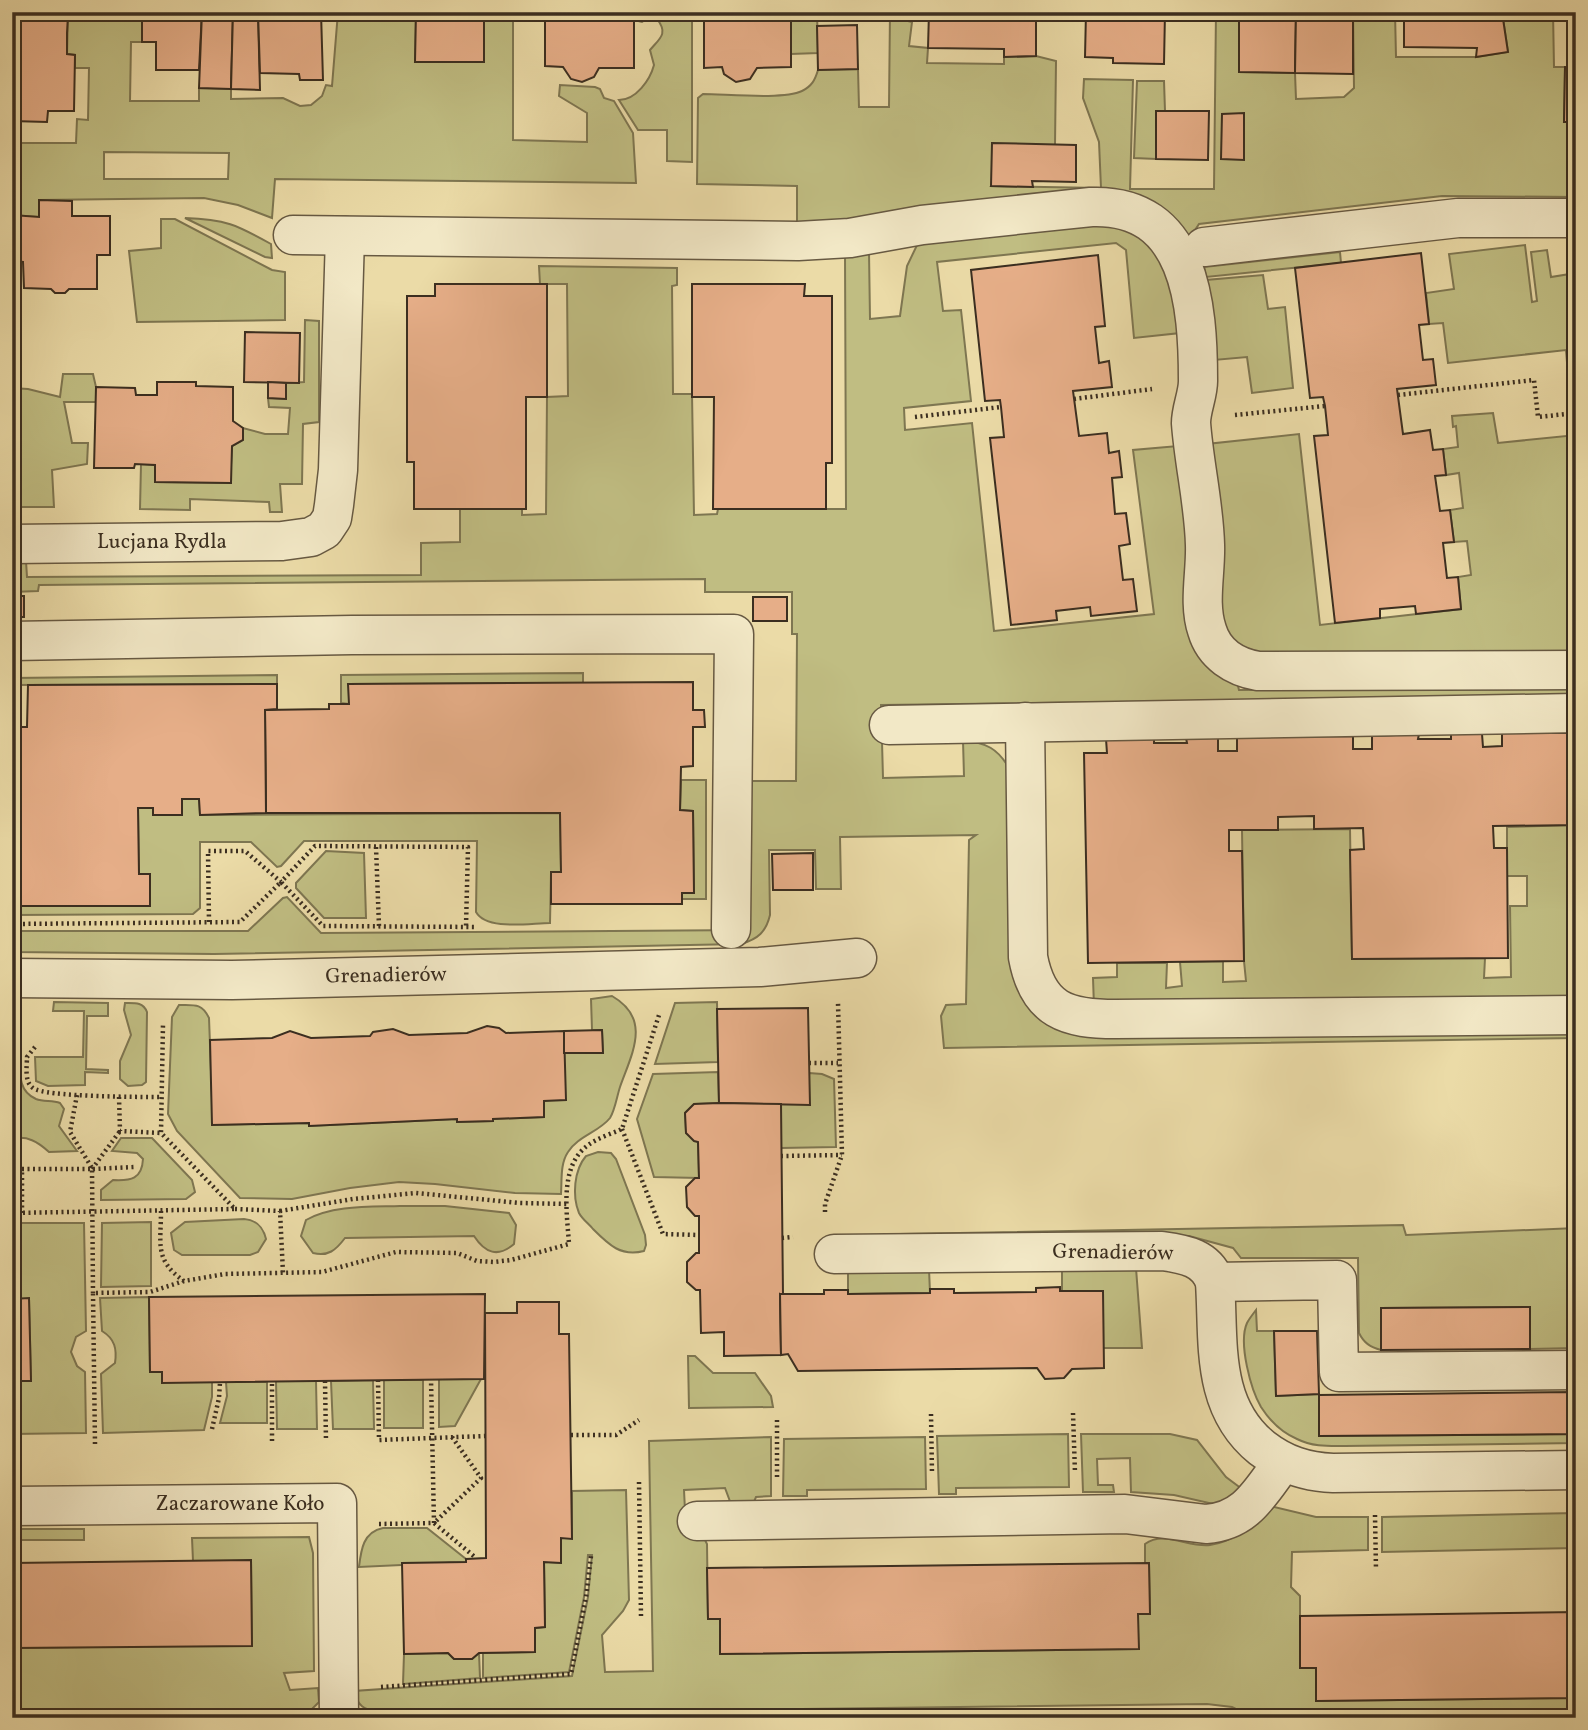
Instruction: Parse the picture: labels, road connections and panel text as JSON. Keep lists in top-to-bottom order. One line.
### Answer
{"streets":{"street":["Lucjana Rydla","Grenadierów","Zaczarowane Koło"]}}
